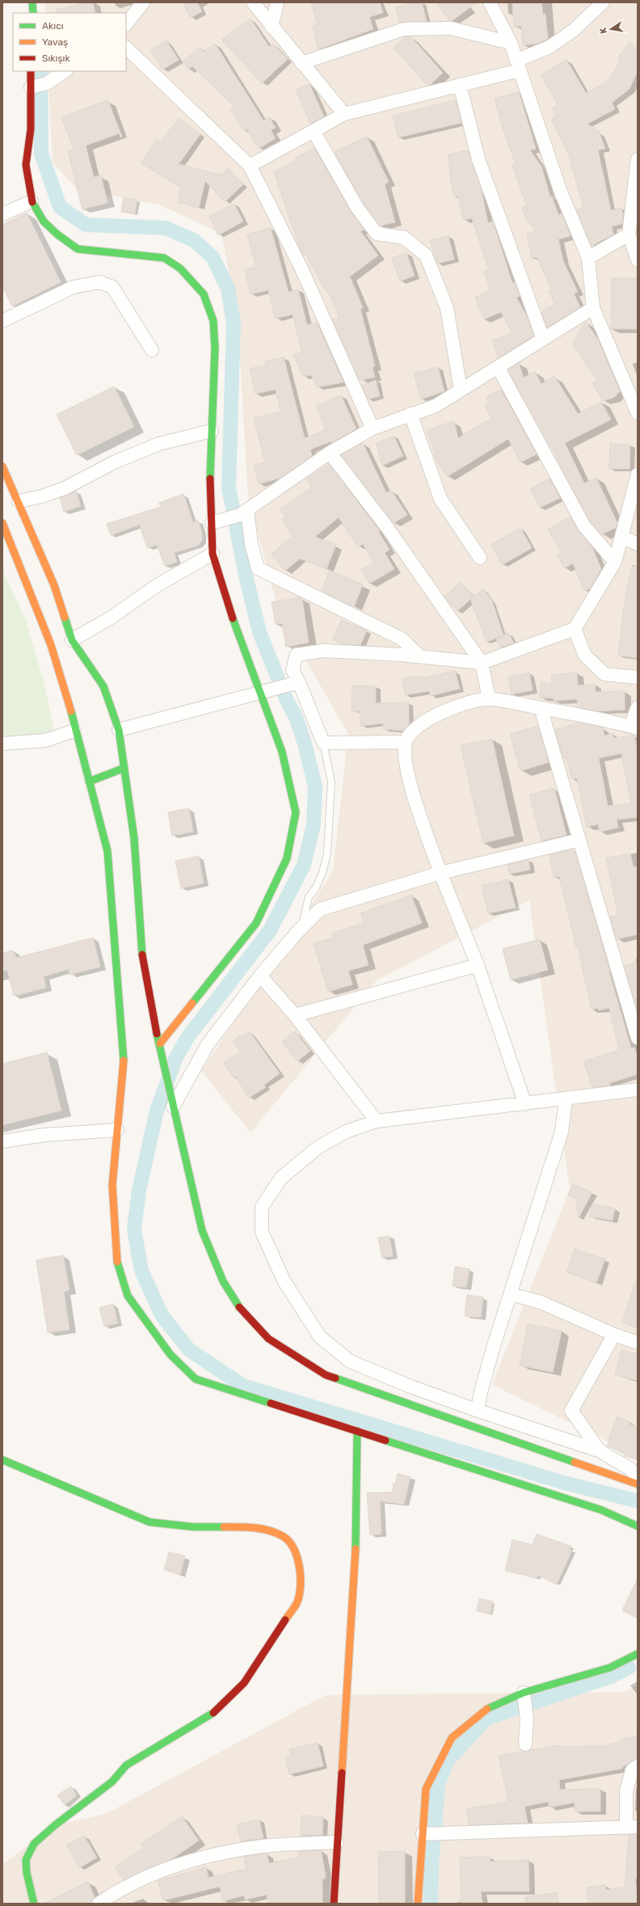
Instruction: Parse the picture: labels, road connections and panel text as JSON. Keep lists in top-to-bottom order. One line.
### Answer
{"legend":["Akıcı","Yavaş","Sıkışık"],"north":"left"}
